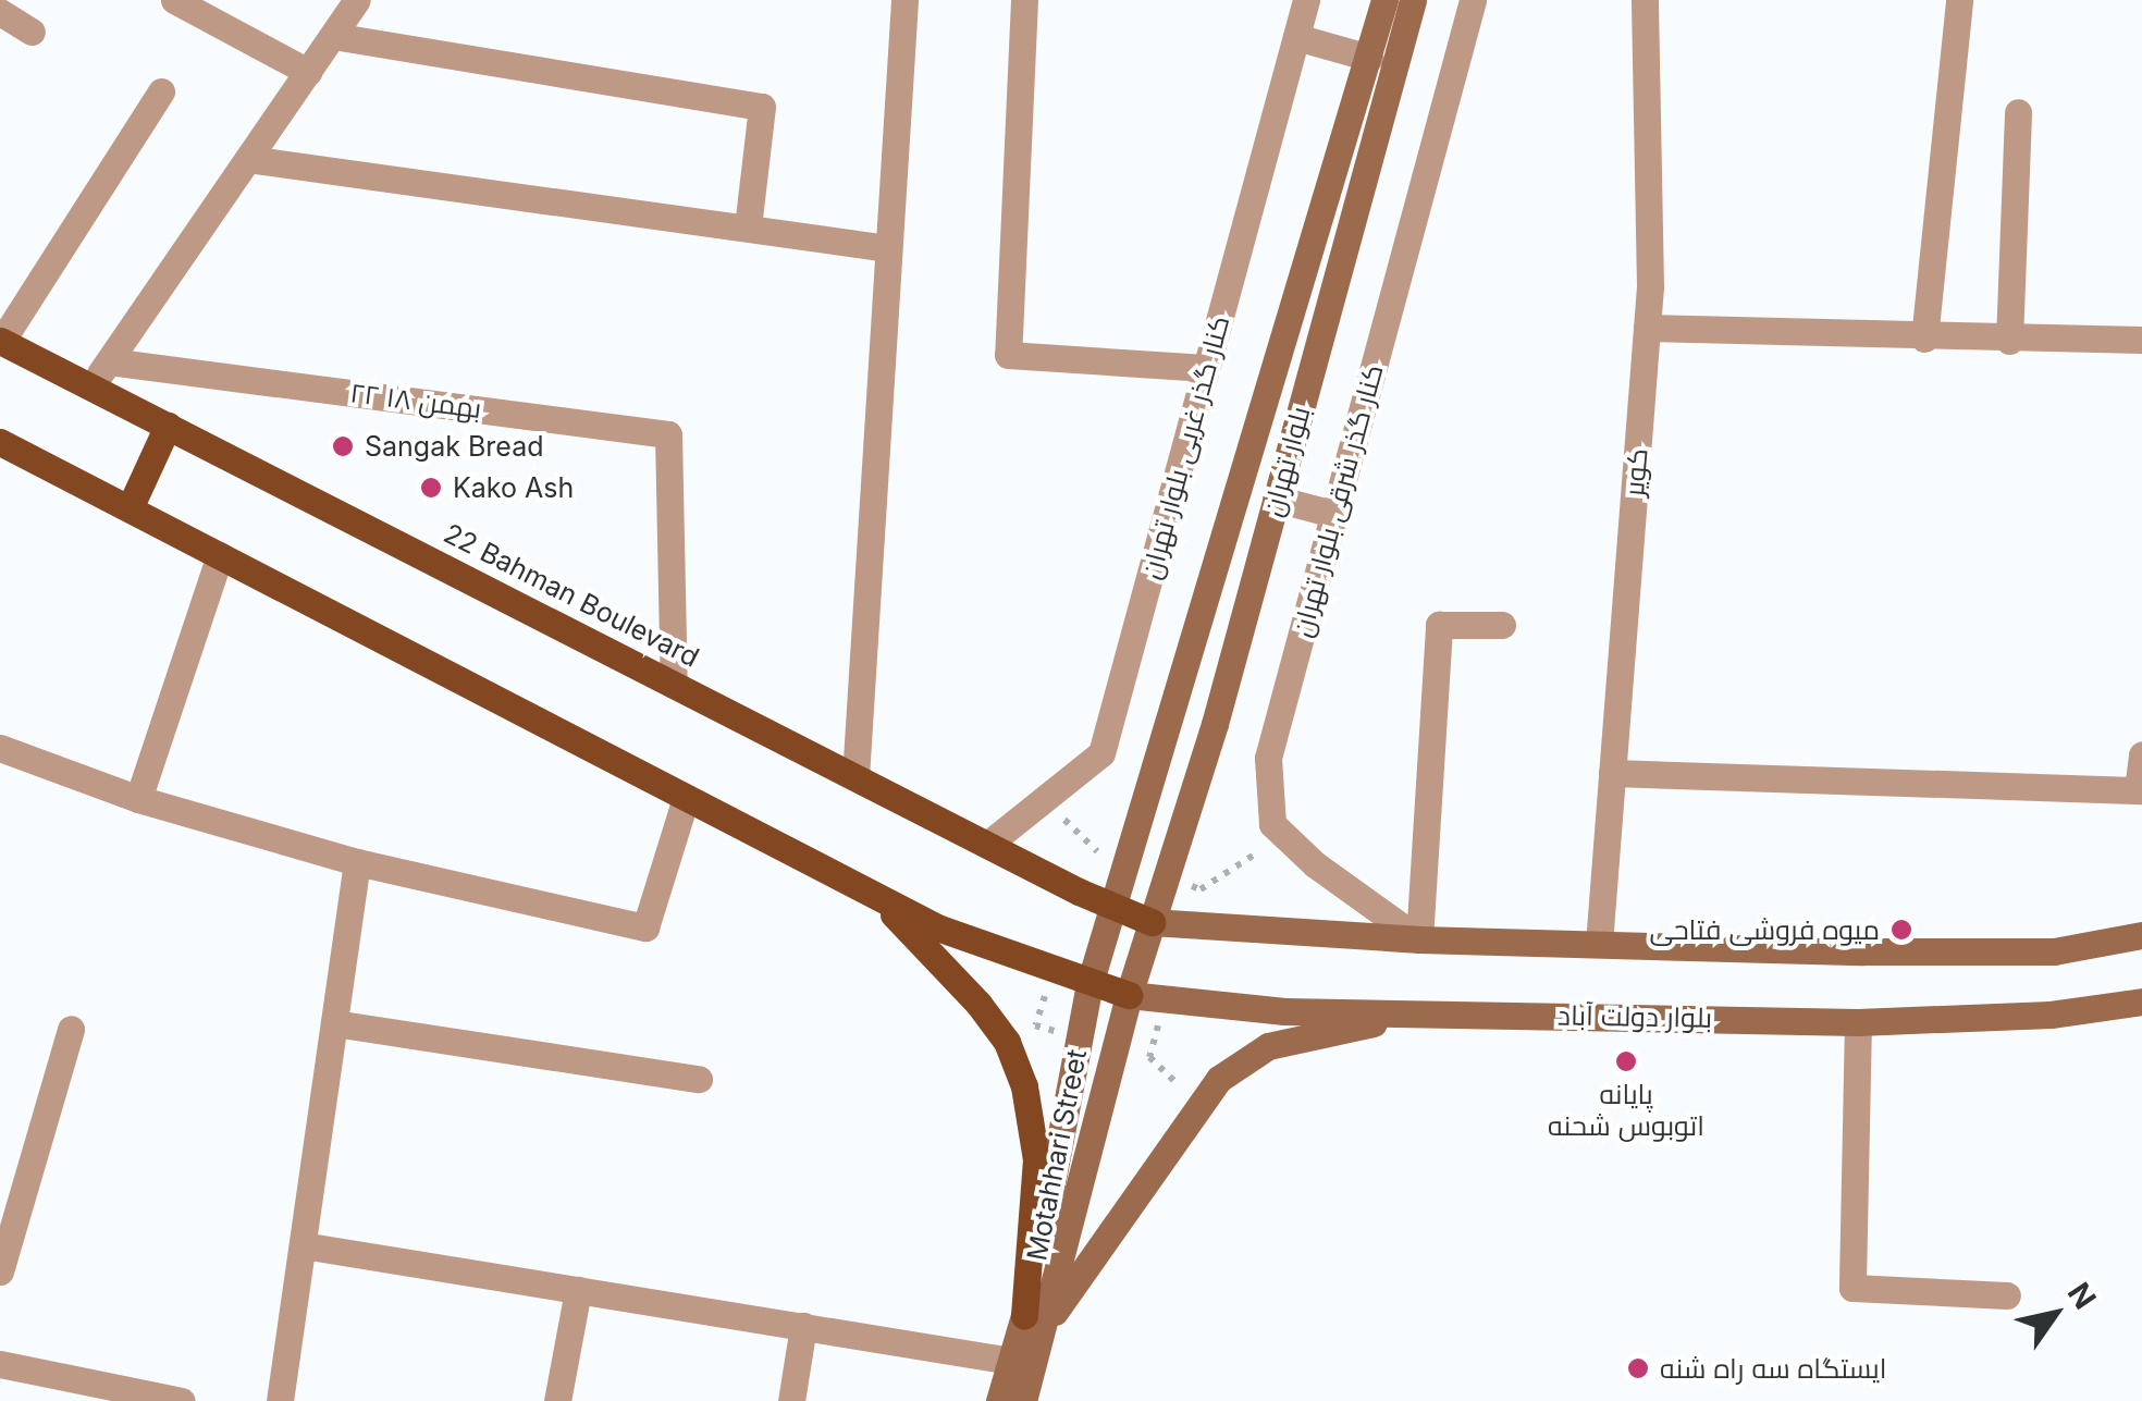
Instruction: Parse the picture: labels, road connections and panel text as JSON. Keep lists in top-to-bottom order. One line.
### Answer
{"streets":{"main road":["بلوار تهران","22 Bahman Boulevard","بلوار دولت آباد","Motahhari Street"],"street":["۲۲ بهمن ۱۸","کنار گذر غربی بلوار تهران","کویر","کنار گذر شرقی بلوار تهران"]},"crossings":[["۲۲ بهمن ۱۸","22 Bahman Boulevard"],["کنار گذر غربی بلوار تهران","22 Bahman Boulevard"],["بلوار تهران","22 Bahman Boulevard"],["بلوار تهران","Motahhari Street"],["22 Bahman Boulevard","Motahhari Street"],["بلوار دولت آباد","Motahhari Street"]],"places":["Sangak Bread","Kako Ash","میوه فروشی فتاحی","پایانه اتوبوس شحنه","ایستگاه سه راه شنه"],"north":"top right"}
